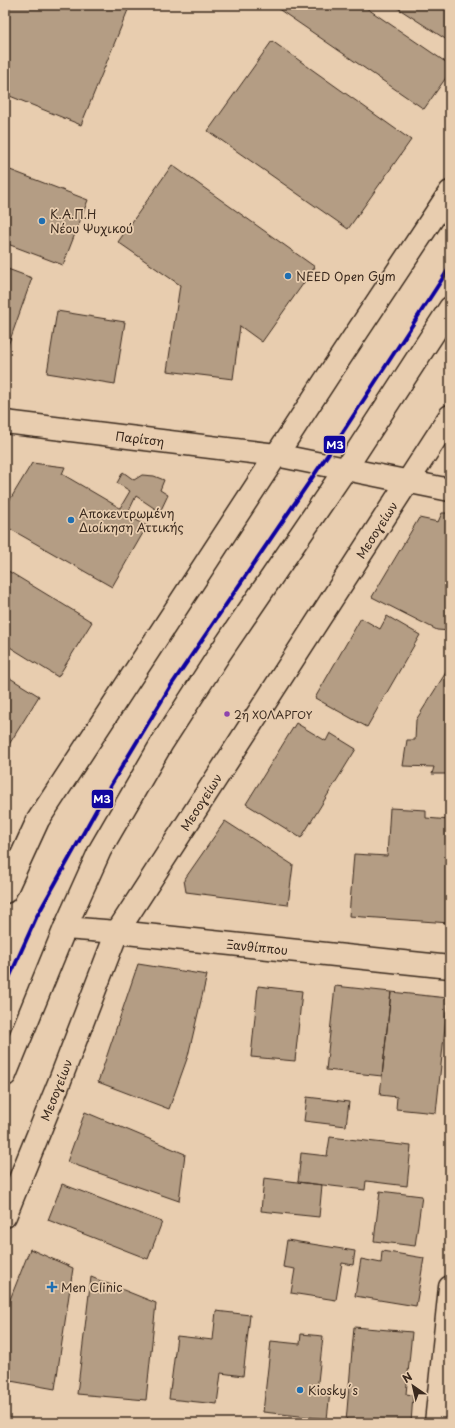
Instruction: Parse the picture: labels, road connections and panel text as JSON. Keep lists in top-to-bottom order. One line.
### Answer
{"streets":{"street":["Παρίτση","Μεσογείων","Ξανθίππου"]},"crossings":[["Παρίτση","Μεσογείων"],["Μεσογείων","Ξανθίππου"]],"places":{"other":["Κ.Α.Π.Η Νέου Ψυχικού","NEED Open Gym","Αποκεντρωμένη Διοίκηση Αττικής","2η ΧΟΛΑΡΓΟΥ","Kiosky´s"],"health":["Men Clinic"]},"lines":["transit line Μ3"],"north":"top left"}
